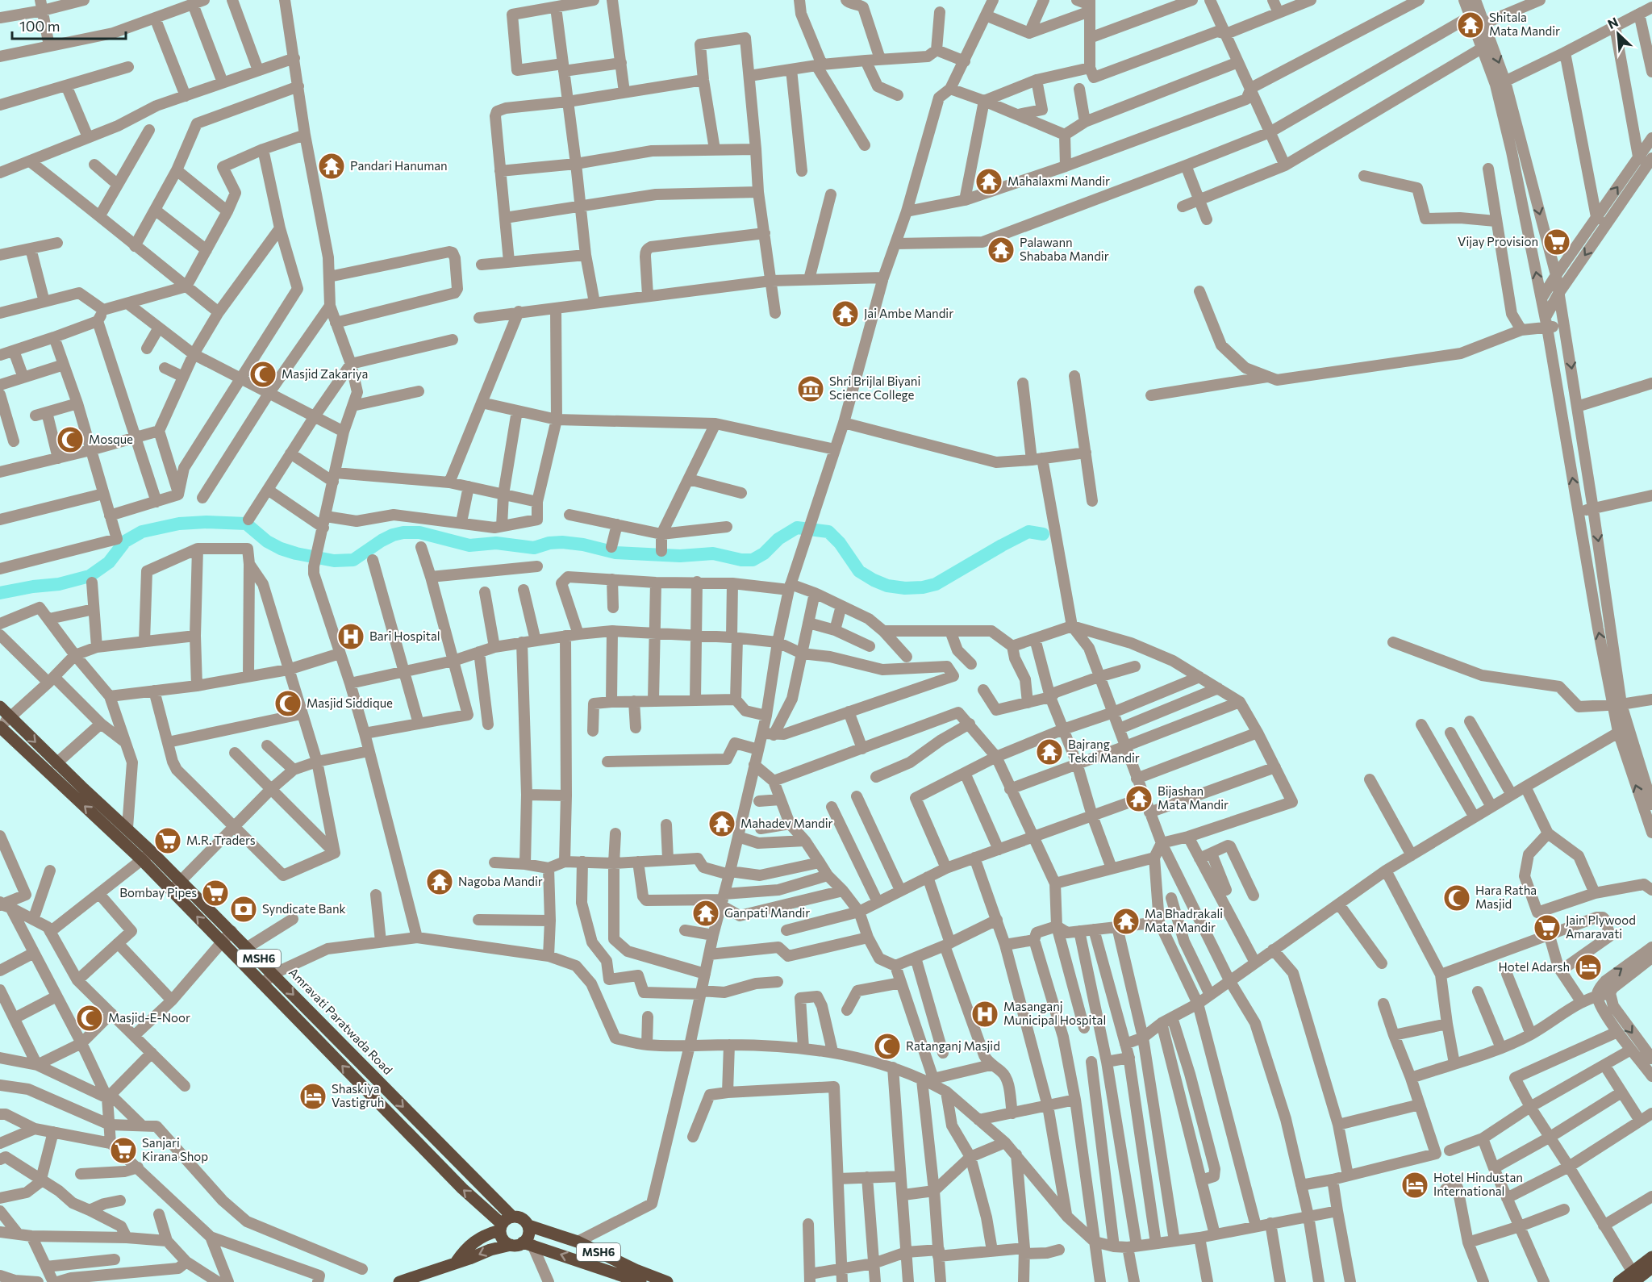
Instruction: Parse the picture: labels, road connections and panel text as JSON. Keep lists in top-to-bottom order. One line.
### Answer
{"streets":{"main road":["MSH6","Amravati Paratwada Road"]},"crossings":[["MSH6","Amravati Paratwada Road"]],"places":{"temple":["Shitala Mata Mandir","Pandari Hanuman","Mahalaxmi Mandir","Palawann Shababa Mandir","Jai Ambe Mandir","Bajrang Tekdi Mandir","Bijashan Mata Mandir","Mahadev Mandir","Nagoba Mandir","Ganpati Mandir","Ma Bhadrakali Mata Mandir"],"supermarket":["Vijay Provision","M.R. Traders","Bombay Pipes","Jain Plywood Amaravati","Sanjari Kirana Shop"],"mosque":["Masjid Zakariya","Mosque","Masjid Siddique","Hara Ratha Masjid","Masjid-E-Noor","Ratanganj Masjid"],"museum":["Shri Brijlal Biyani Science College"],"hospital":["Bari Hospital","Masanganj Municipal Hospital"],"bank":["Syndicate Bank"],"hotel":["Hotel Adarsh","Shaskiya Vastigruh","Hotel Hindustan International"]},"scale_bar":"100 m","north":"top left"}
